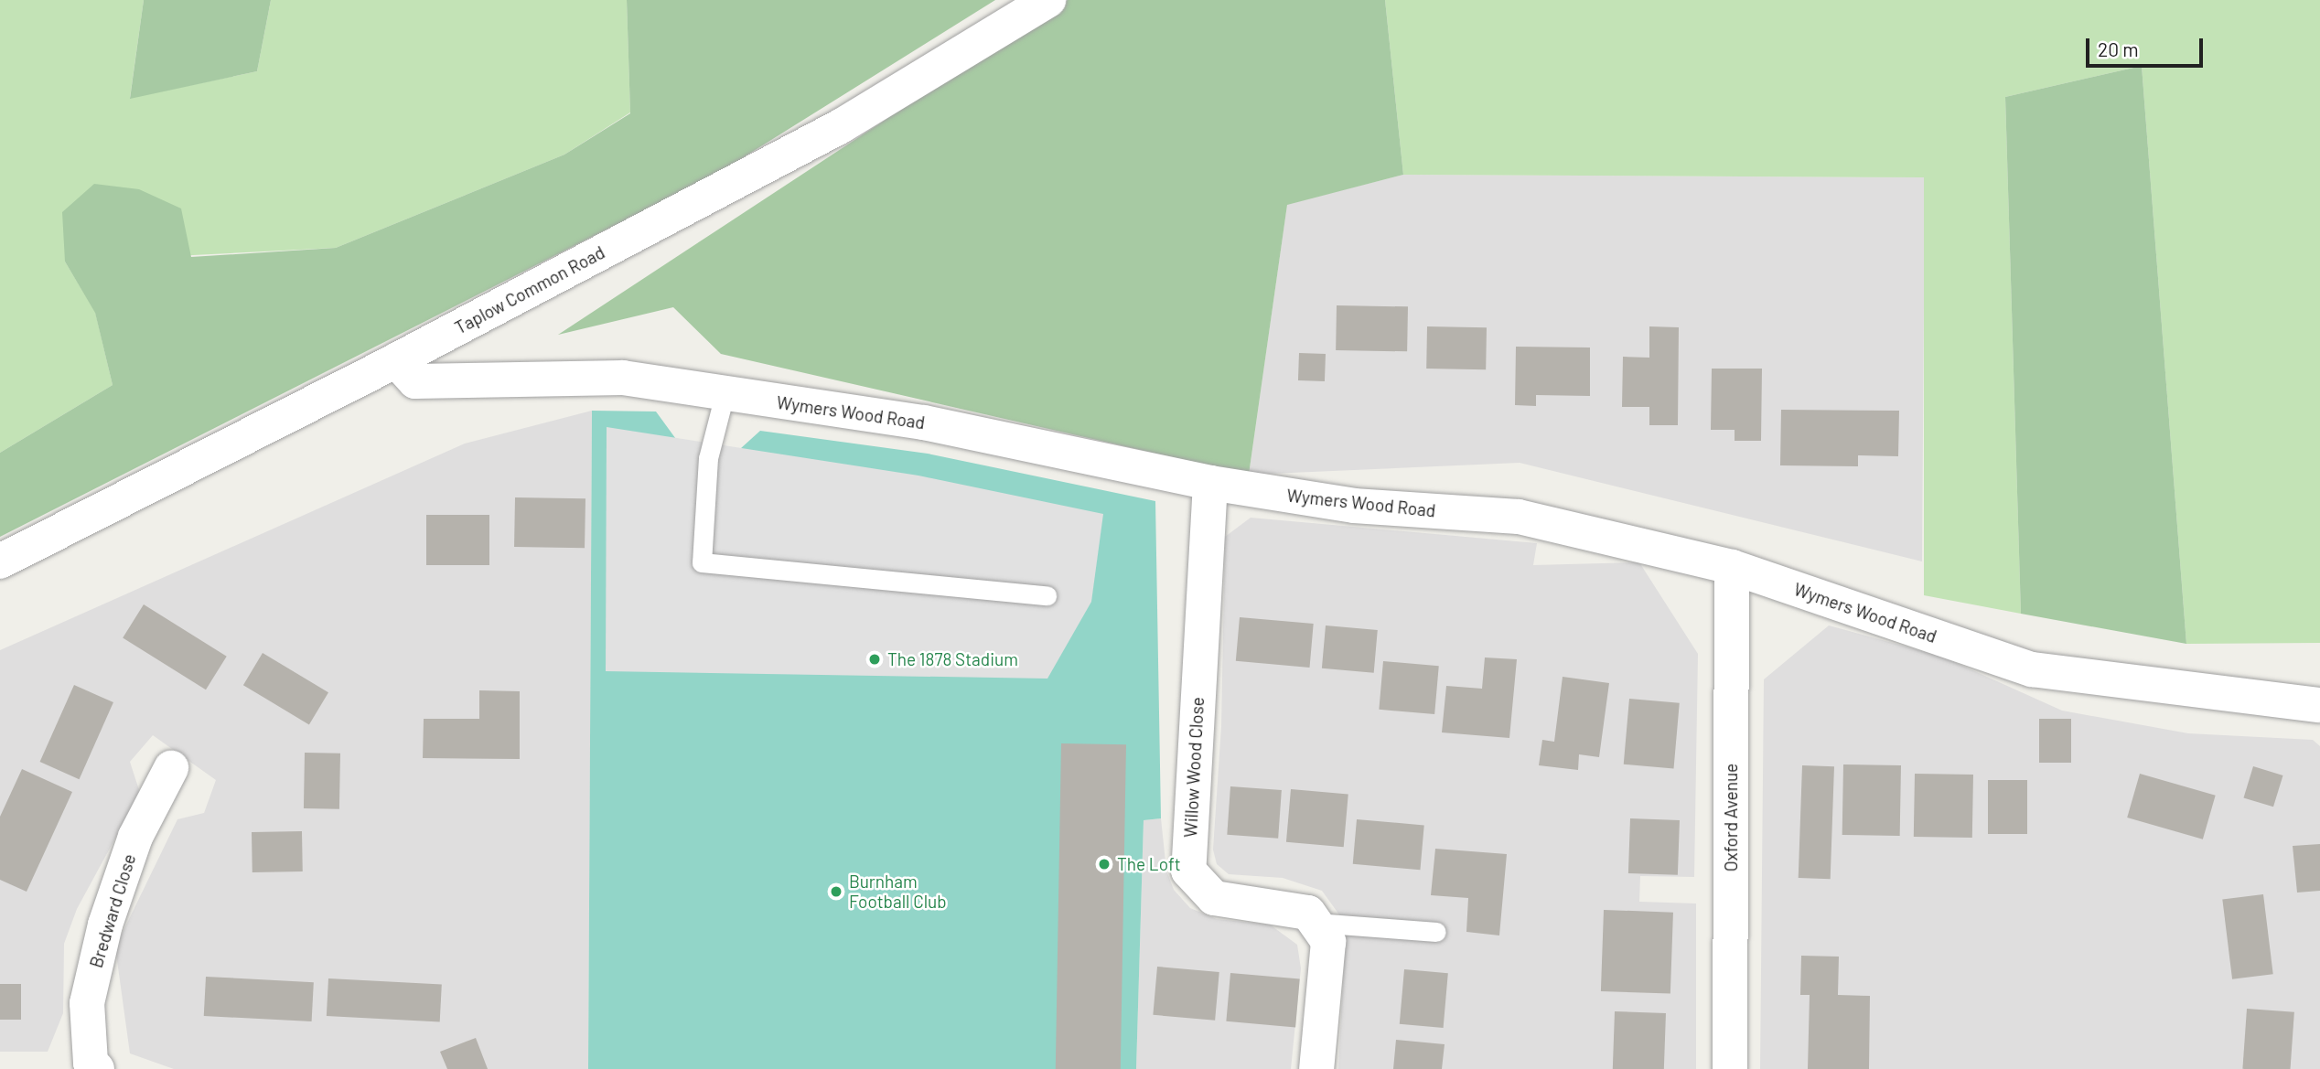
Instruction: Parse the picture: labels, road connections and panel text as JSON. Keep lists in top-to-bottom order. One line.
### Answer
{"streets":{"street":["Taplow Common Road","Wymers Wood Road","Willow Wood Close","Oxford Avenue","Bredward Close"]},"crossings":[["Taplow Common Road","Wymers Wood Road"],["Wymers Wood Road","Willow Wood Close"],["Wymers Wood Road","Oxford Avenue"]],"places":["The 1878 Stadium","The Loft","Burnham Football Club"],"scale_bar":"20 m"}
